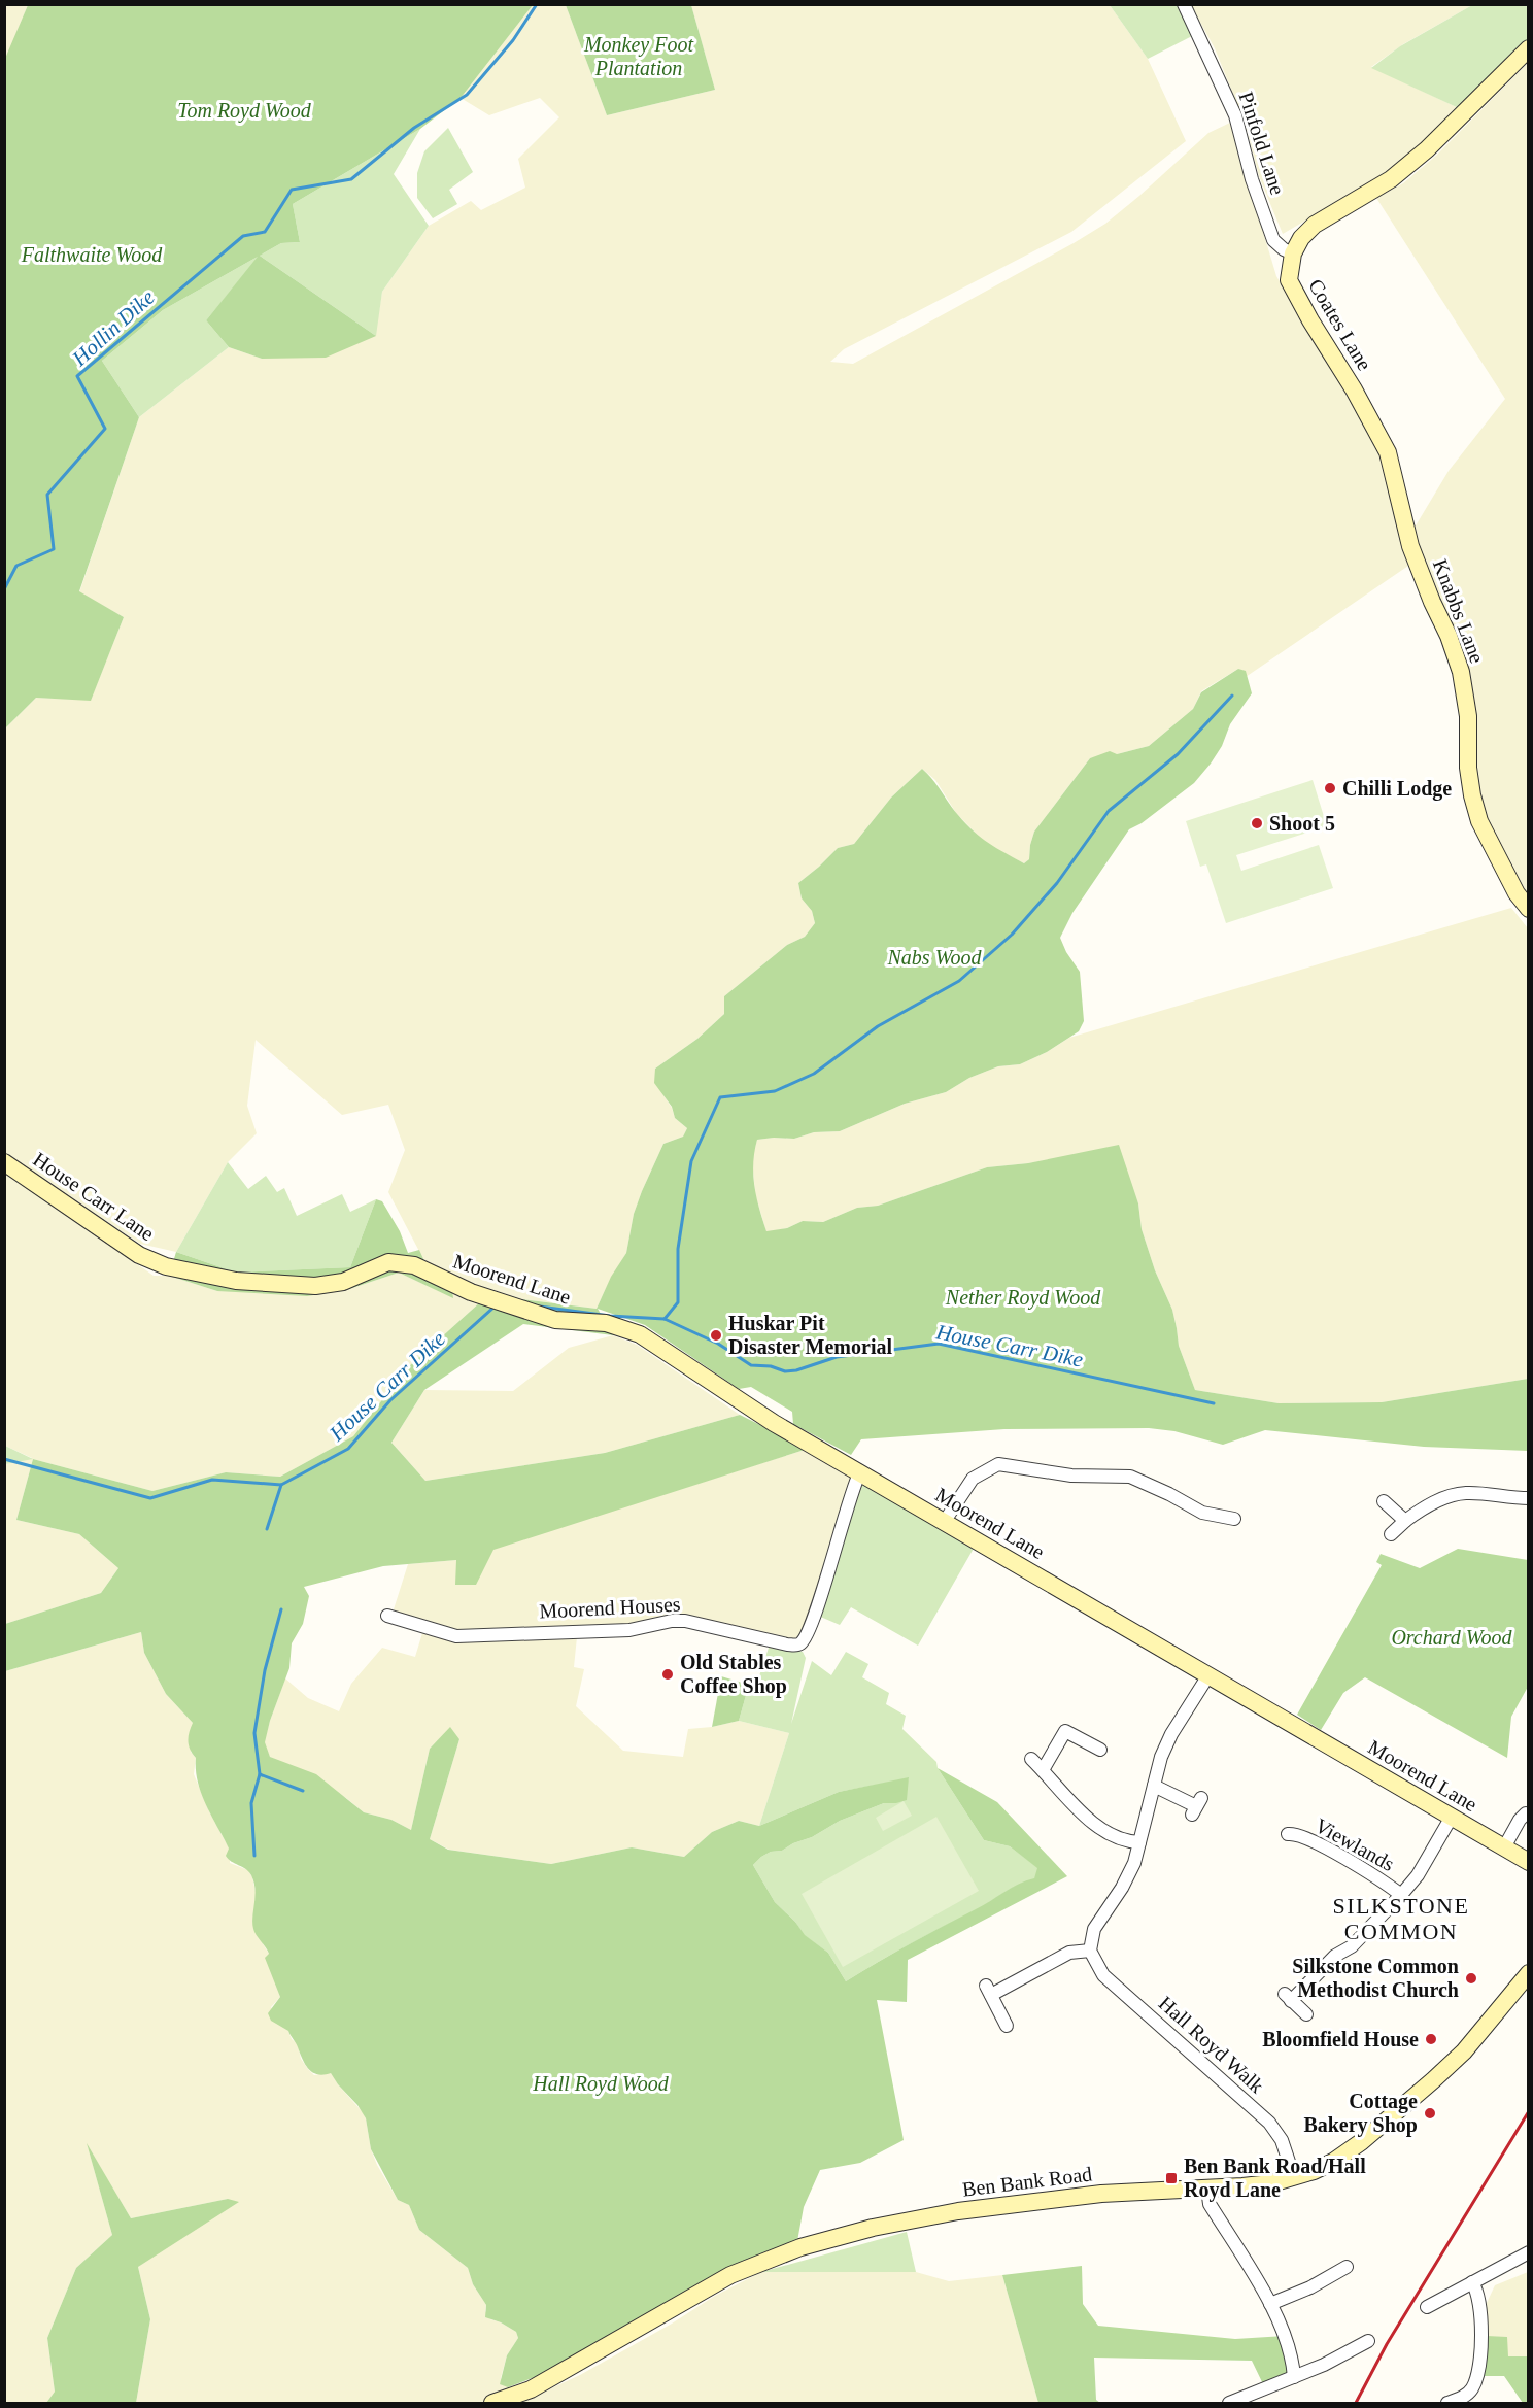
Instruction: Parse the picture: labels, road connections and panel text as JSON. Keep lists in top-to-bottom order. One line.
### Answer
{"streets":{"main road":["Coates Lane","Knabbs Lane","House Carr Lane","Moorend Lane","Ben Bank Road"],"street":["Pinfold Lane","Moorend Houses","Viewlands","Hall Royd Walk"]},"crossings":[["Pinfold Lane","Coates Lane"],["Coates Lane","Knabbs Lane"],["House Carr Lane","Moorend Lane"],["Moorend Lane","Moorend Houses"],["Moorend Lane","Viewlands"],["Hall Royd Walk","Ben Bank Road"]],"districts":["SILKSTONE COMMON"],"water":["Hollin Dike","House Carr Dike"],"parks":["Monkey Foot Plantation","Tom Royd Wood","Falthwaite Wood","Nabs Wood","Nether Royd Wood","Orchard Wood","Hall Royd Wood"],"places":{"other":["Chilli Lodge","Shoot 5","Huskar Pit Disaster Memorial","Old Stables Coffee Shop","Silkstone Common Methodist Church","Bloomfield House","Cottage Bakery Shop"],"transit":["Ben Bank Road/Hall Royd Lane"]}}
